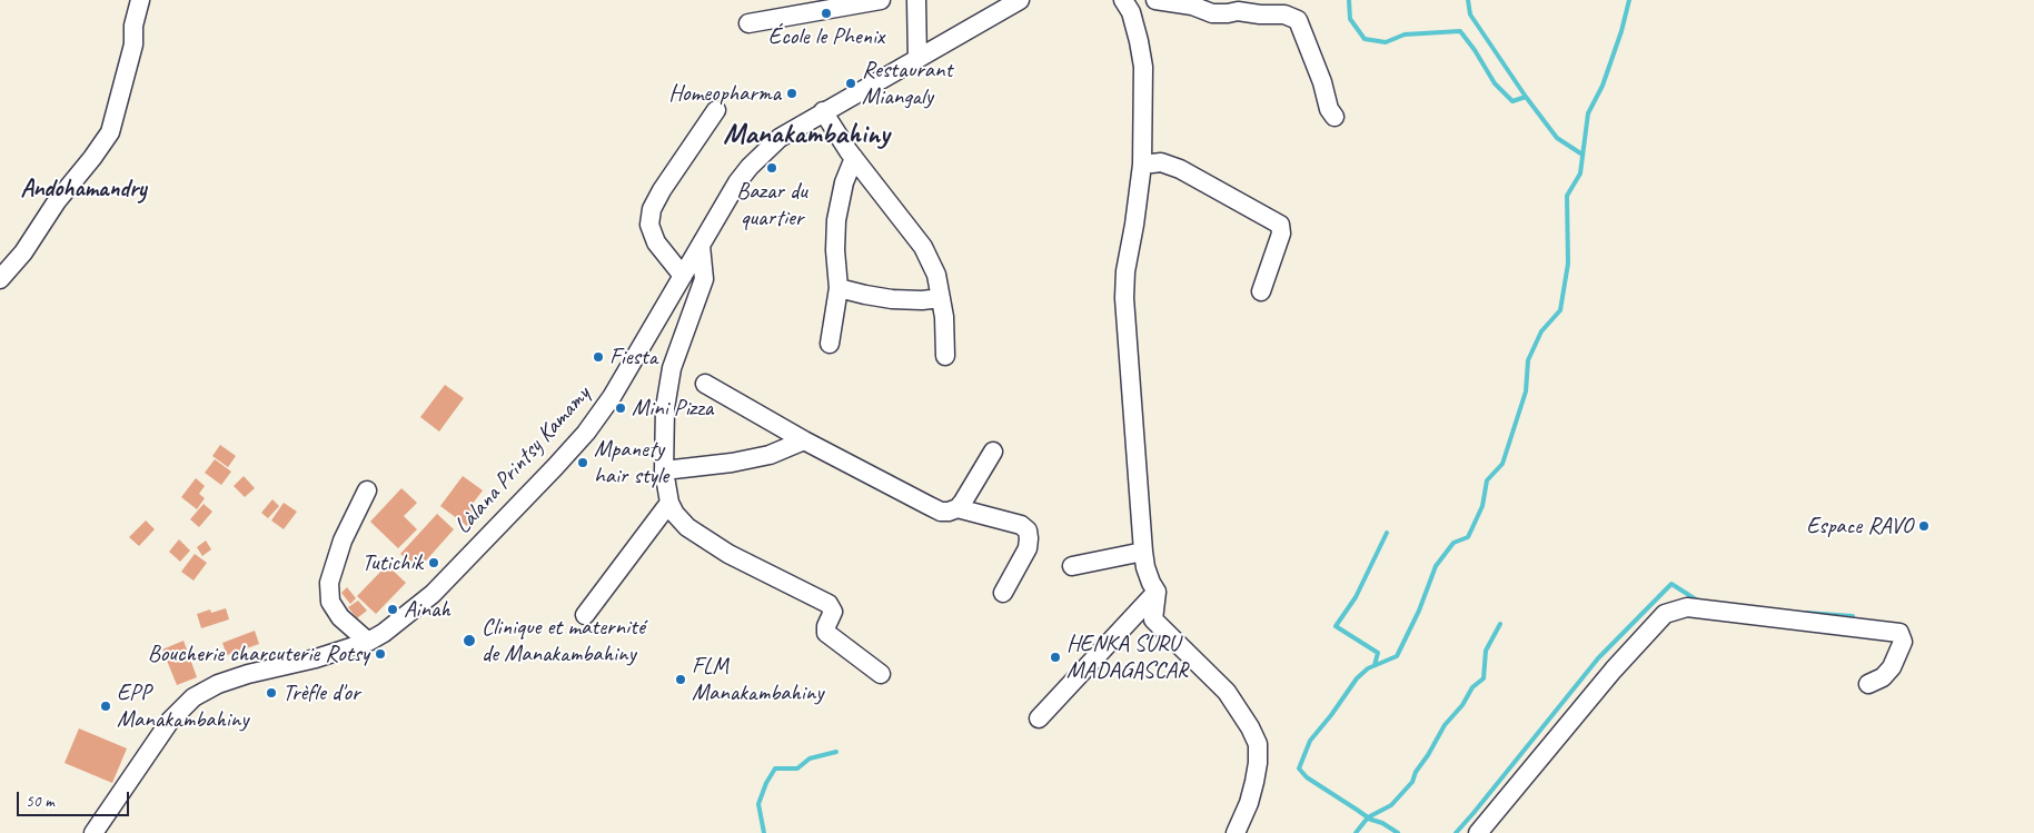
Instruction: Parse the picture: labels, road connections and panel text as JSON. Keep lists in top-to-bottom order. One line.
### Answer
{"streets":{"street":["Làlana Printsy Kamamy"]},"districts":["Manakambahiny","Andohamandry"],"places":["École le Phenix","Restaurant Miangaly","Homeopharma","Bazar du quartier","Fiesta","Mini Pizza","Mpanety hair style","Espace RAVO","Tutichik","Ainah","Clinique et maternité de Manakambahiny","Boucherie charcuterie Rotsy","HENKA SURU MADAGASCAR","FLM Manakambahiny","Trèfle d'or","EPP Manakambahiny"],"scale_bar":"50 m"}
